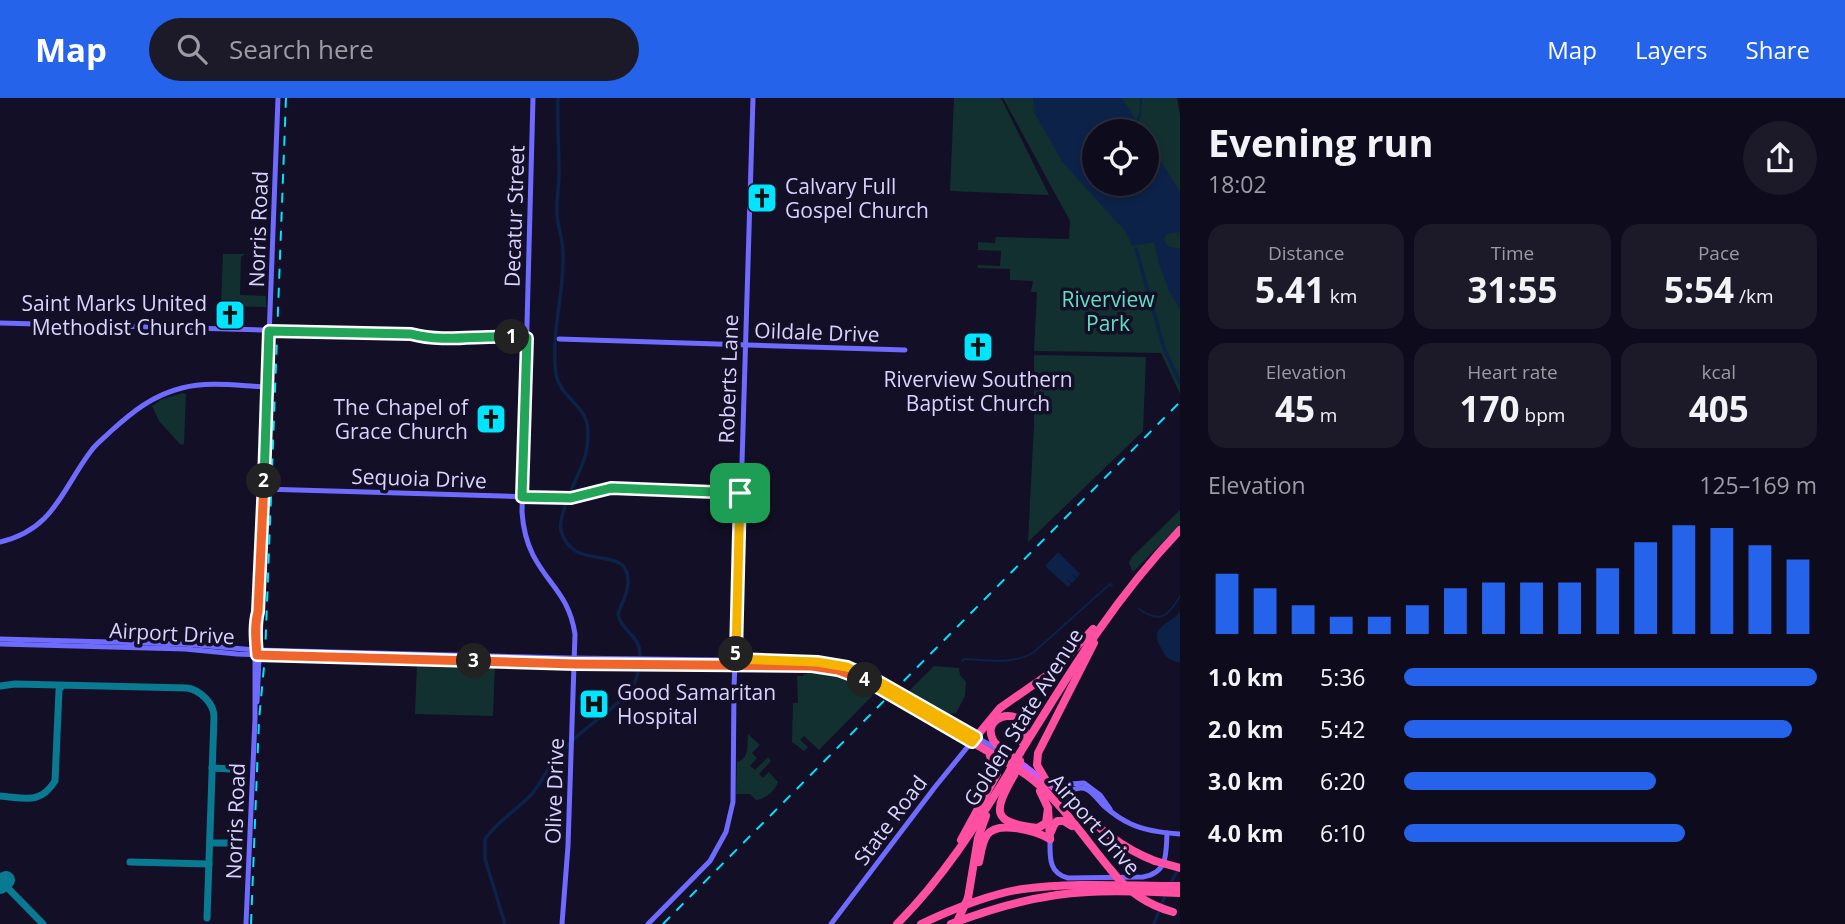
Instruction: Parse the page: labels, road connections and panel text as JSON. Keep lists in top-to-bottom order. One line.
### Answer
{"streets":{"highway":["Airport Drive","Golden State Avenue"],"street":["Decatur Street","Norris Road","Oildale Drive","Roberts Lane","Sequoia Drive","Olive Drive","State Road"]},"crossings":[["Decatur Street","Sequoia Drive"],["Decatur Street","Airport Drive"],["Decatur Street","Olive Drive"],["Norris Road","Sequoia Drive"],["Norris Road","Airport Drive"],["Oildale Drive","Roberts Lane"],["Roberts Lane","Sequoia Drive"],["Roberts Lane","Airport Drive"],["Airport Drive","Golden State Avenue"],["Airport Drive","Olive Drive"],["Airport Drive","State Road"]],"parks":["Riverview Park"],"places":{"church":["Calvary Full Gospel Church","Saint Marks United Methodist Church","Riverview Southern Baptist Church","The Chapel of Grace Church"],"hospital":["Good Samaritan Hospital"]},"page":{"header":"Map","search":"Search here","nav":["Map","Layers","Share"],"heading":["Evening run","18:02"],"stats":[["Distance","5.41 km"],["Time","31:55"],["Pace","5:54 /km"],["Elevation","45 m"],["Heart rate","170 bpm"],["kcal","405"]],"pins":["1","2","5","3","4"],"chart":["Elevation","125–169 m"],"list":[{"name":"1.0 km","note":"5:36"},{"name":"2.0 km","note":"5:42"},{"name":"3.0 km","note":"6:20"},{"name":"4.0 km","note":"6:10"}]}}
